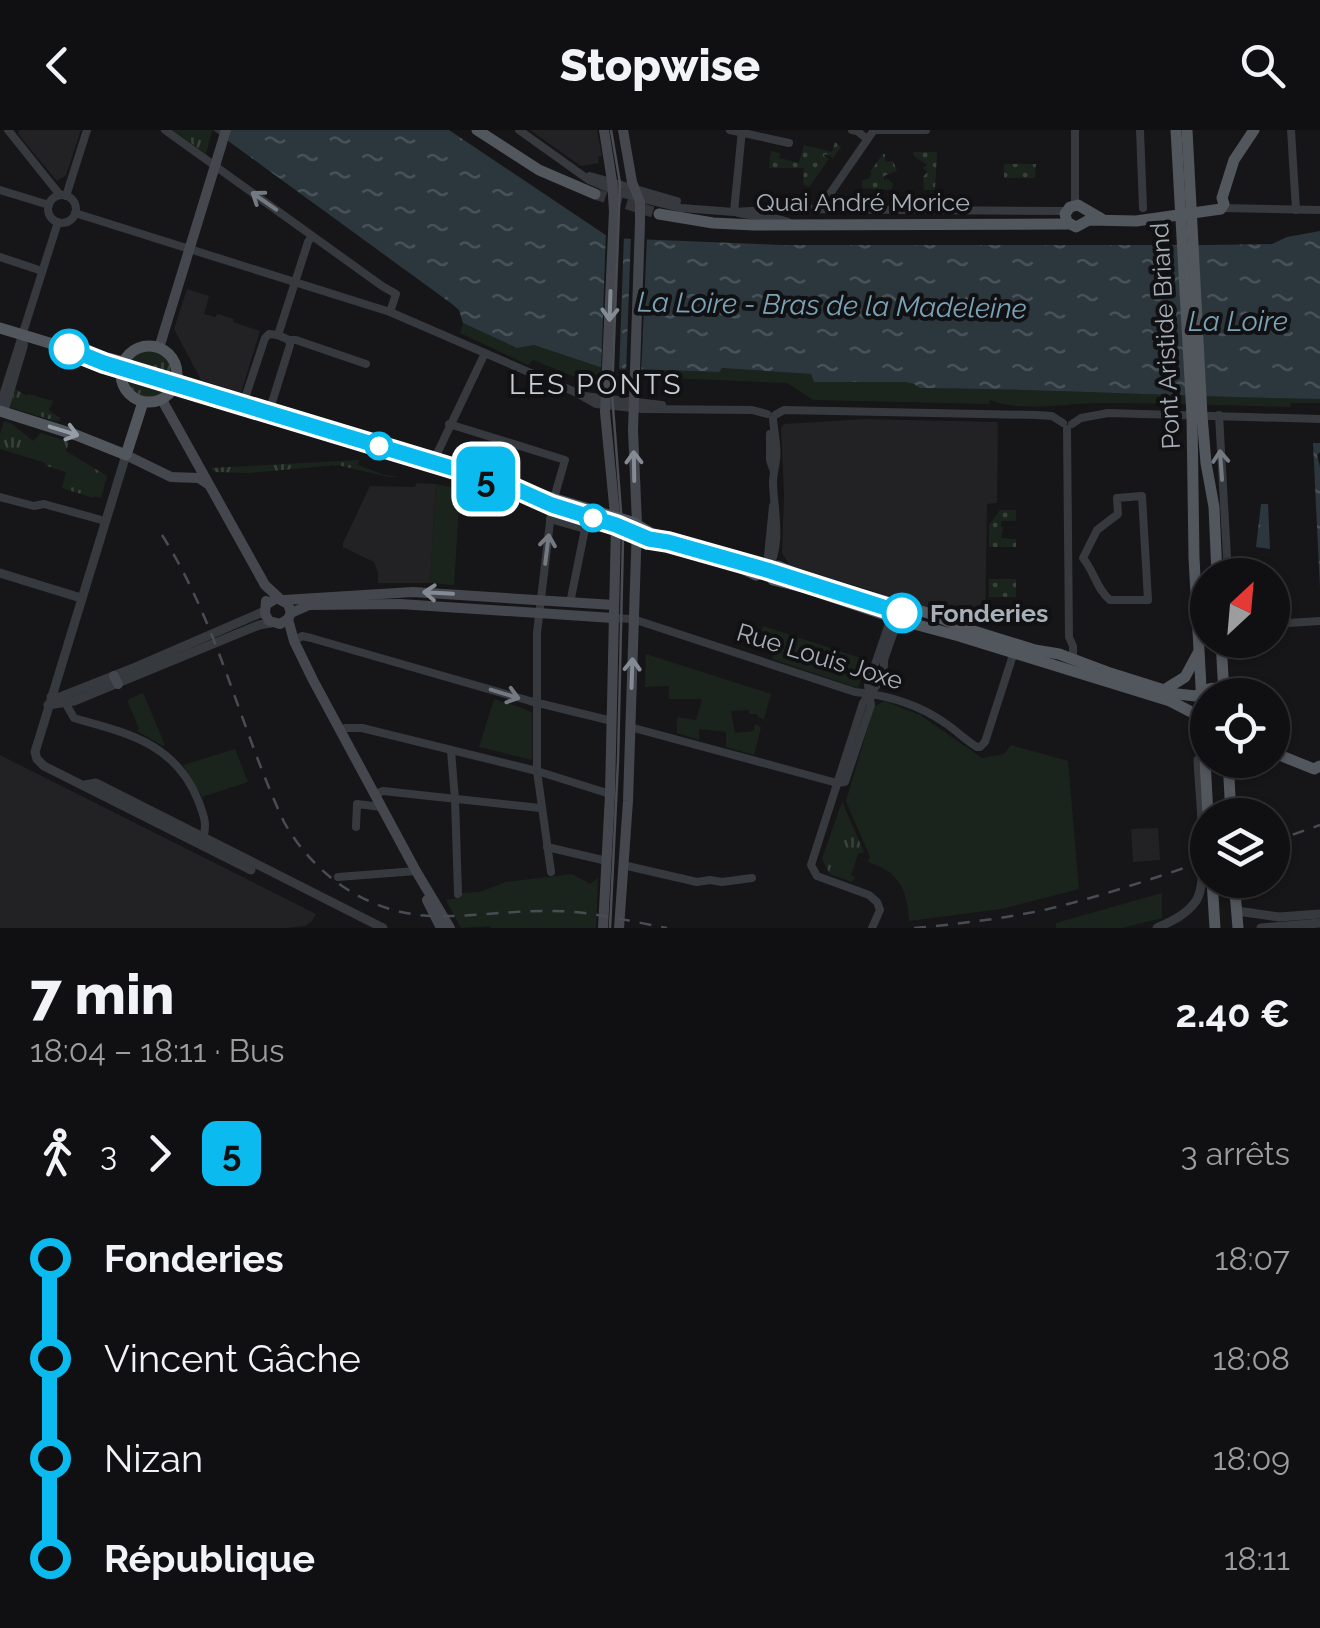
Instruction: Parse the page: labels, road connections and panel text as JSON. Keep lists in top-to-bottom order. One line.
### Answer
{"streets":{"main road":["Quai André Morice","Pont Aristide Briand"],"street":["Rue Louis Joxe"]},"crossings":[["Quai André Morice","Pont Aristide Briand"]],"districts":["LES PONTS"],"water":["La Loire - Bras de la Madeleine","La Loire"],"places":["Fonderies"],"lines":["bus line 5"],"north":"top right","page":{"header":"Stopwise","on_map":"5","heading":["7 min","18:04 – 18:11 · Bus","2.40 €"],"legs":["3","5","3 arrêts"],"list":[{"name":"Fonderies","value":"18:07"},{"name":"Vincent Gâche","value":"18:08"},{"name":"Nizan","value":"18:09"},{"name":"République","value":"18:11"}]}}
